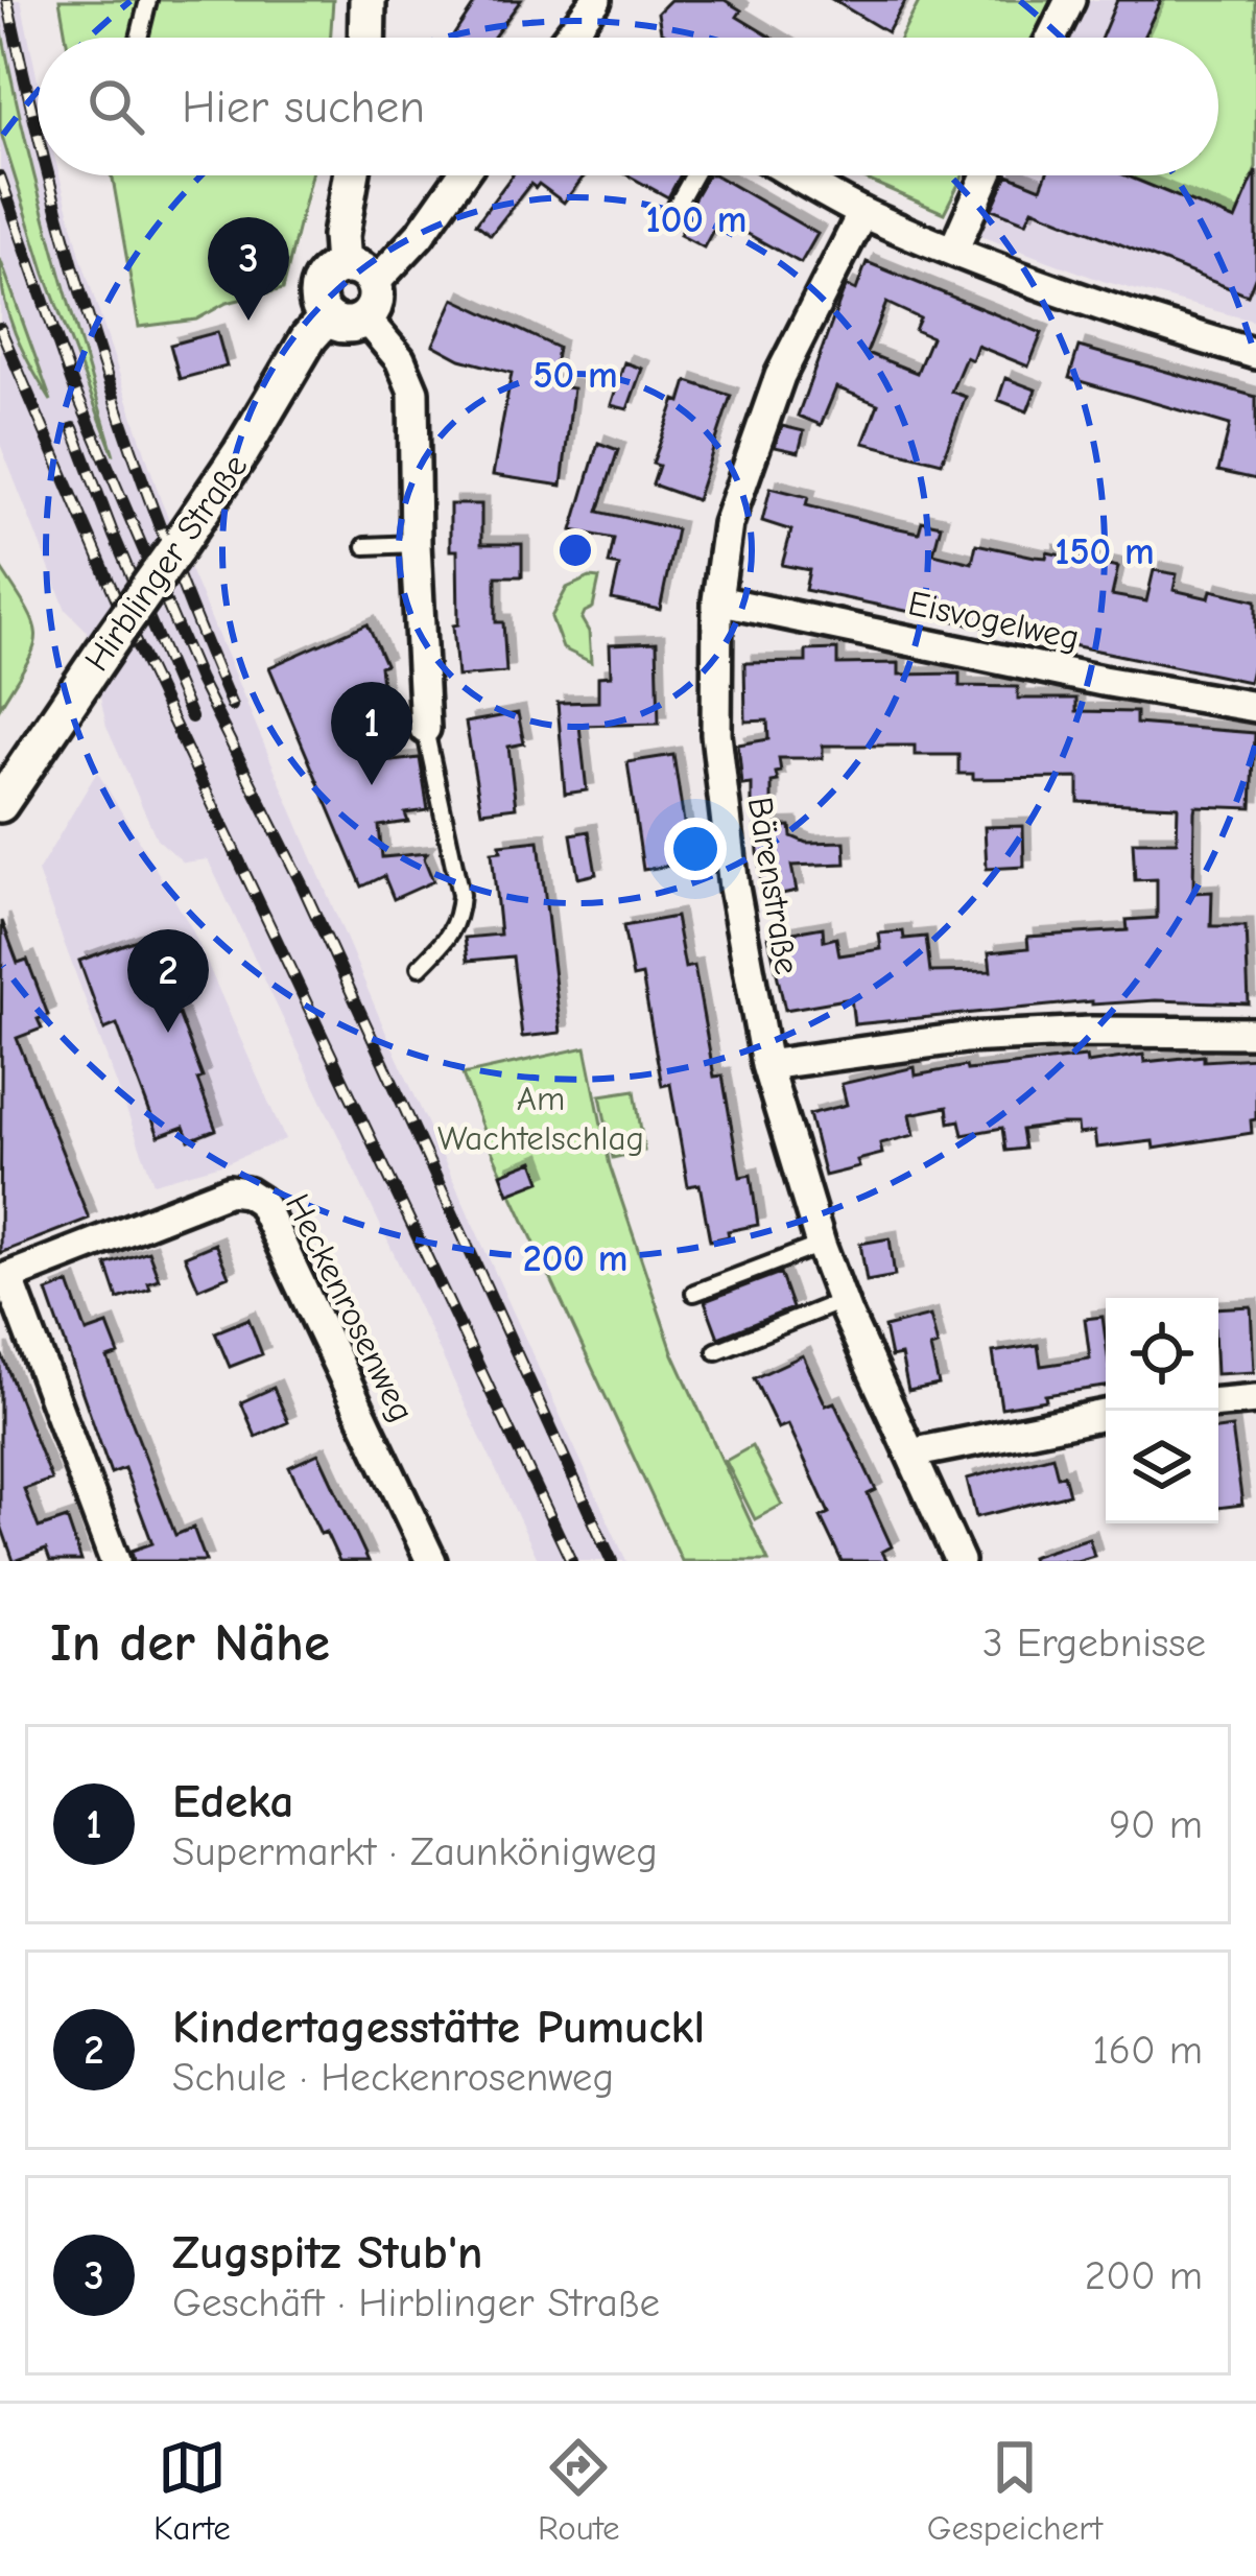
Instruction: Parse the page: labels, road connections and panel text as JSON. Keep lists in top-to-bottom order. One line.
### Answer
{"streets":{"street":["Hirblinger Straße","Eisvogelweg","Bärenstraße","Heckenrosenweg"]},"crossings":[["Eisvogelweg","Bärenstraße"]],"parks":["Am Wachtelschlag"],"page":{"search":"Hier suchen","pins":["3","1","2"],"heading":["In der Nähe","3 Ergebnisse"],"list":[{"mark":"1","name":"Edeka","note":"Supermarkt · Zaunkönigweg","value":"90 m"},{"mark":"2","name":"Kindertagesstätte Pumuckl","note":"Schule · Heckenrosenweg","value":"160 m"},{"mark":"3","name":"Zugspitz Stub'n","note":"Geschäft · Hirblinger Straße","value":"200 m"}],"nav":["Karte","Route","Gespeichert"]},"rings":["100 m","50 m","150 m","200 m"]}
